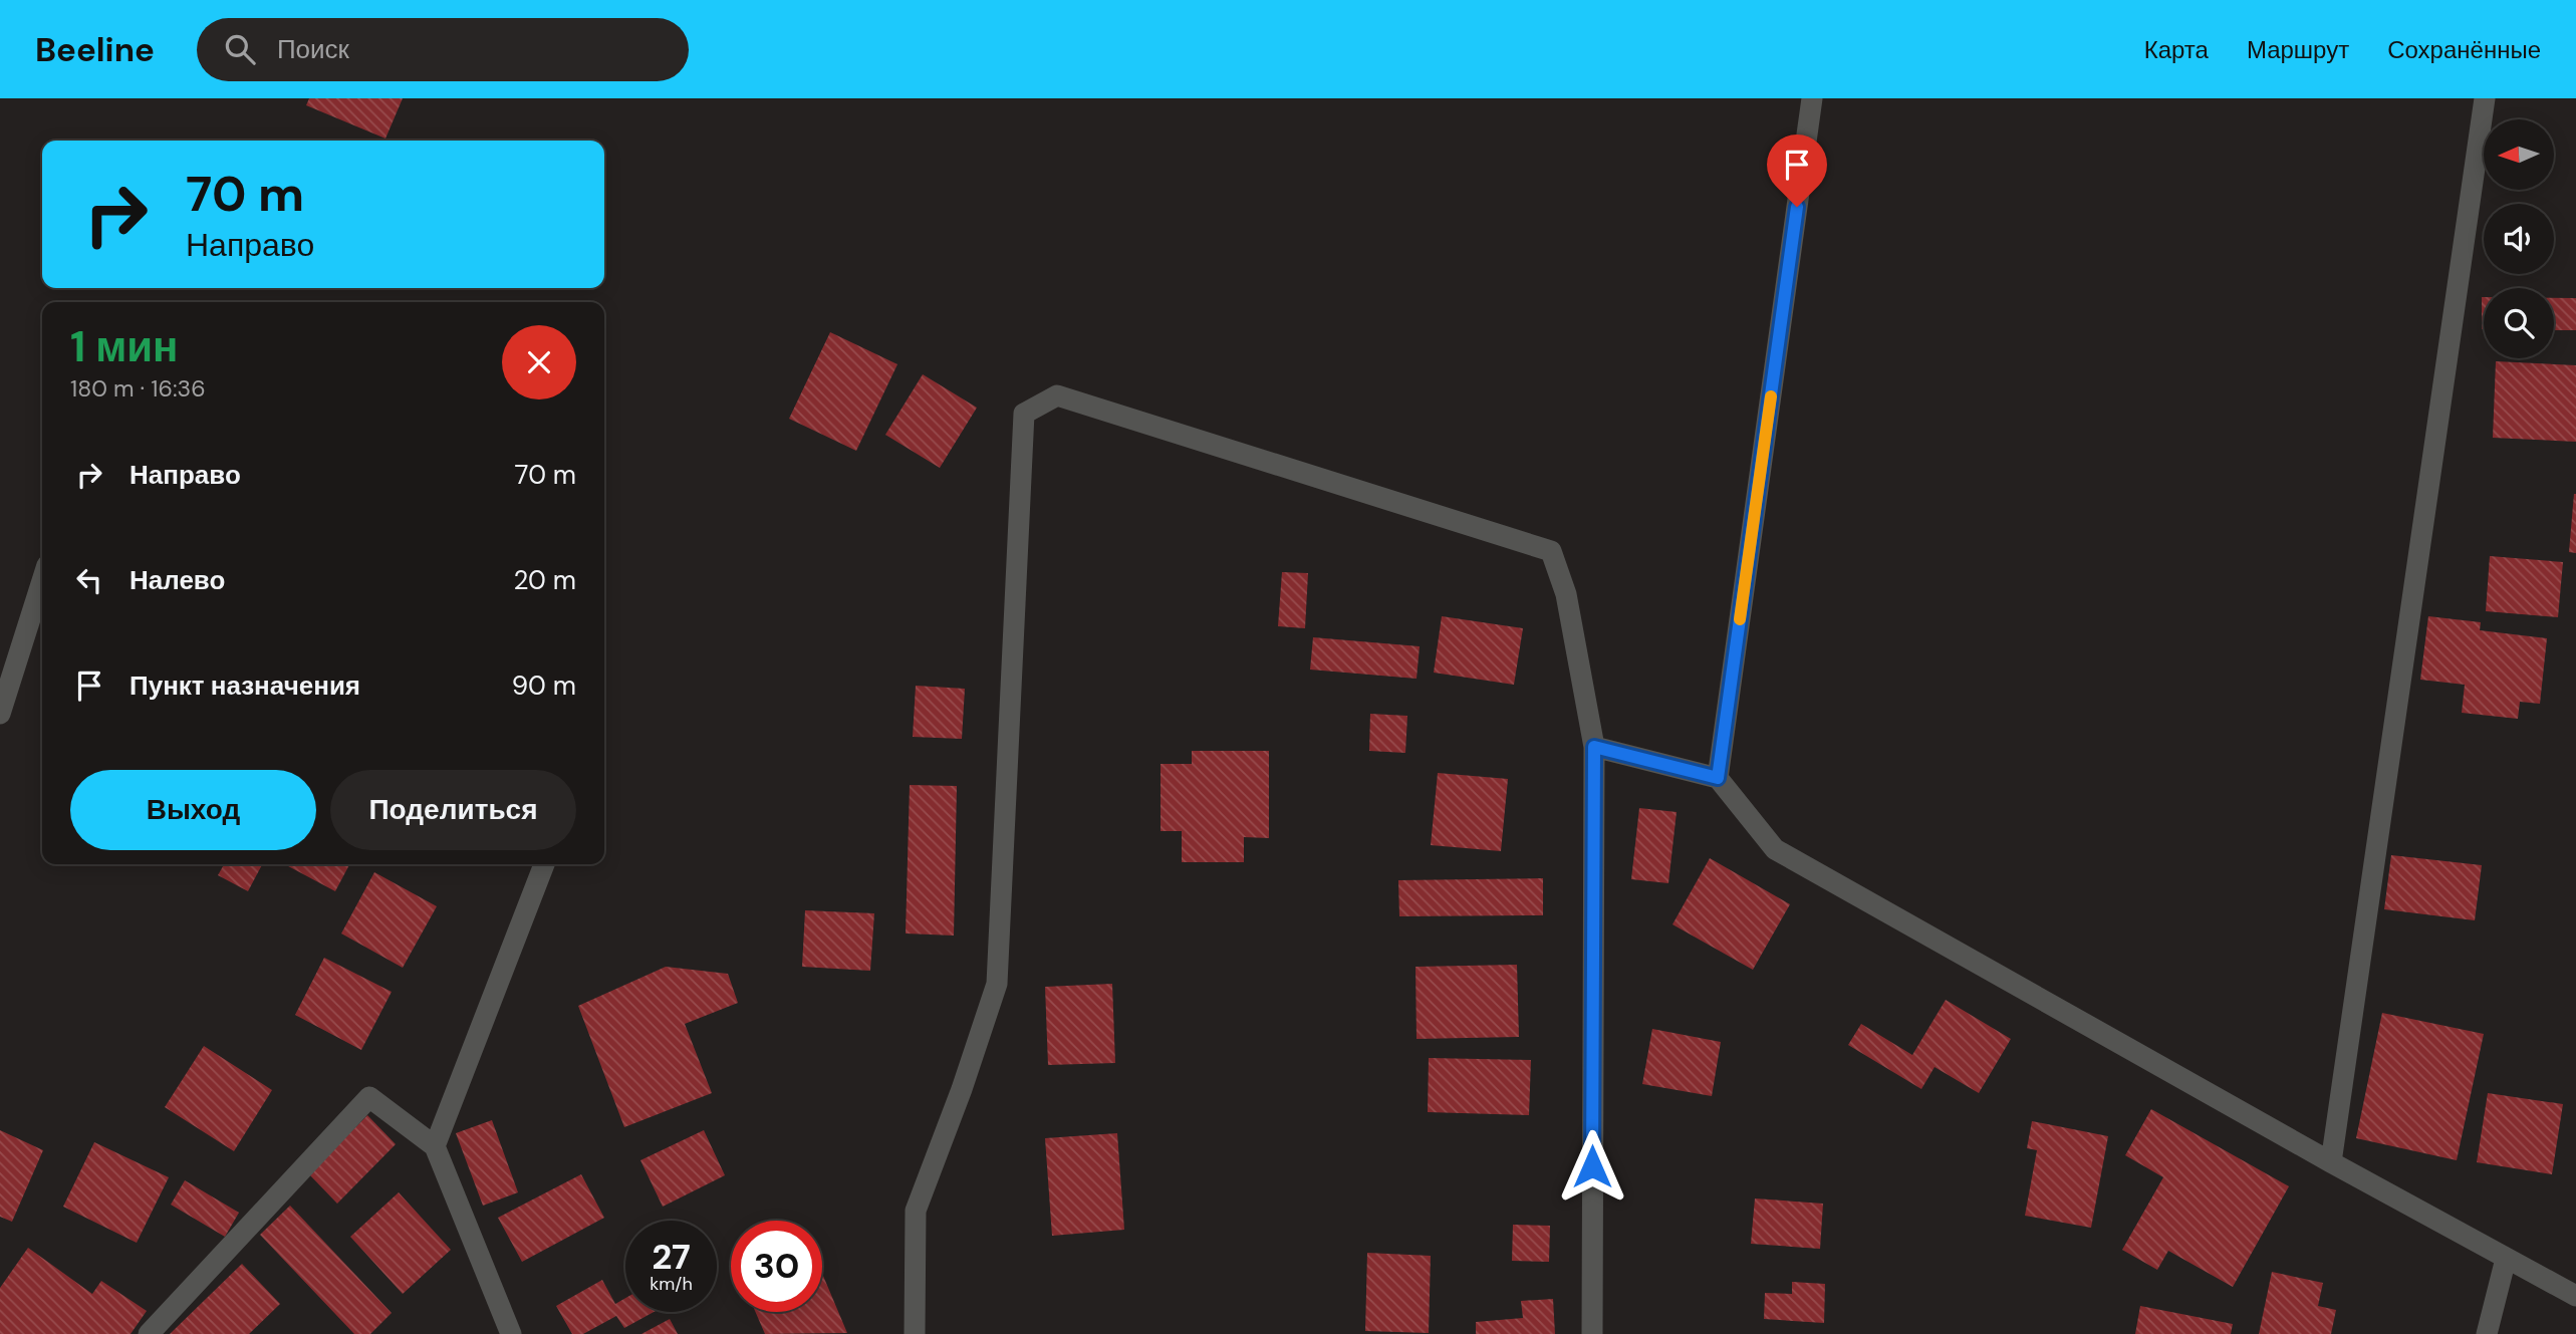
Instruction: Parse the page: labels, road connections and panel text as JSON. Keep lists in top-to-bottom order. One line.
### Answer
{"north":"left","page":{"header":"Beeline","search":"Поиск","nav":["Карта","Маршрут","Сохранённые"],"turn":["70 m","Направо"],"heading":["1 мин","180 m · 16:36"],"list":[{"name":"Направо","value":"70 m"},{"name":"Налево","value":"20 m"},{"name":"Пункт назначения","value":"90 m"}],"buttons":["Выход","Поделиться"],"speed":"27 km/h","limit":"30"}}
